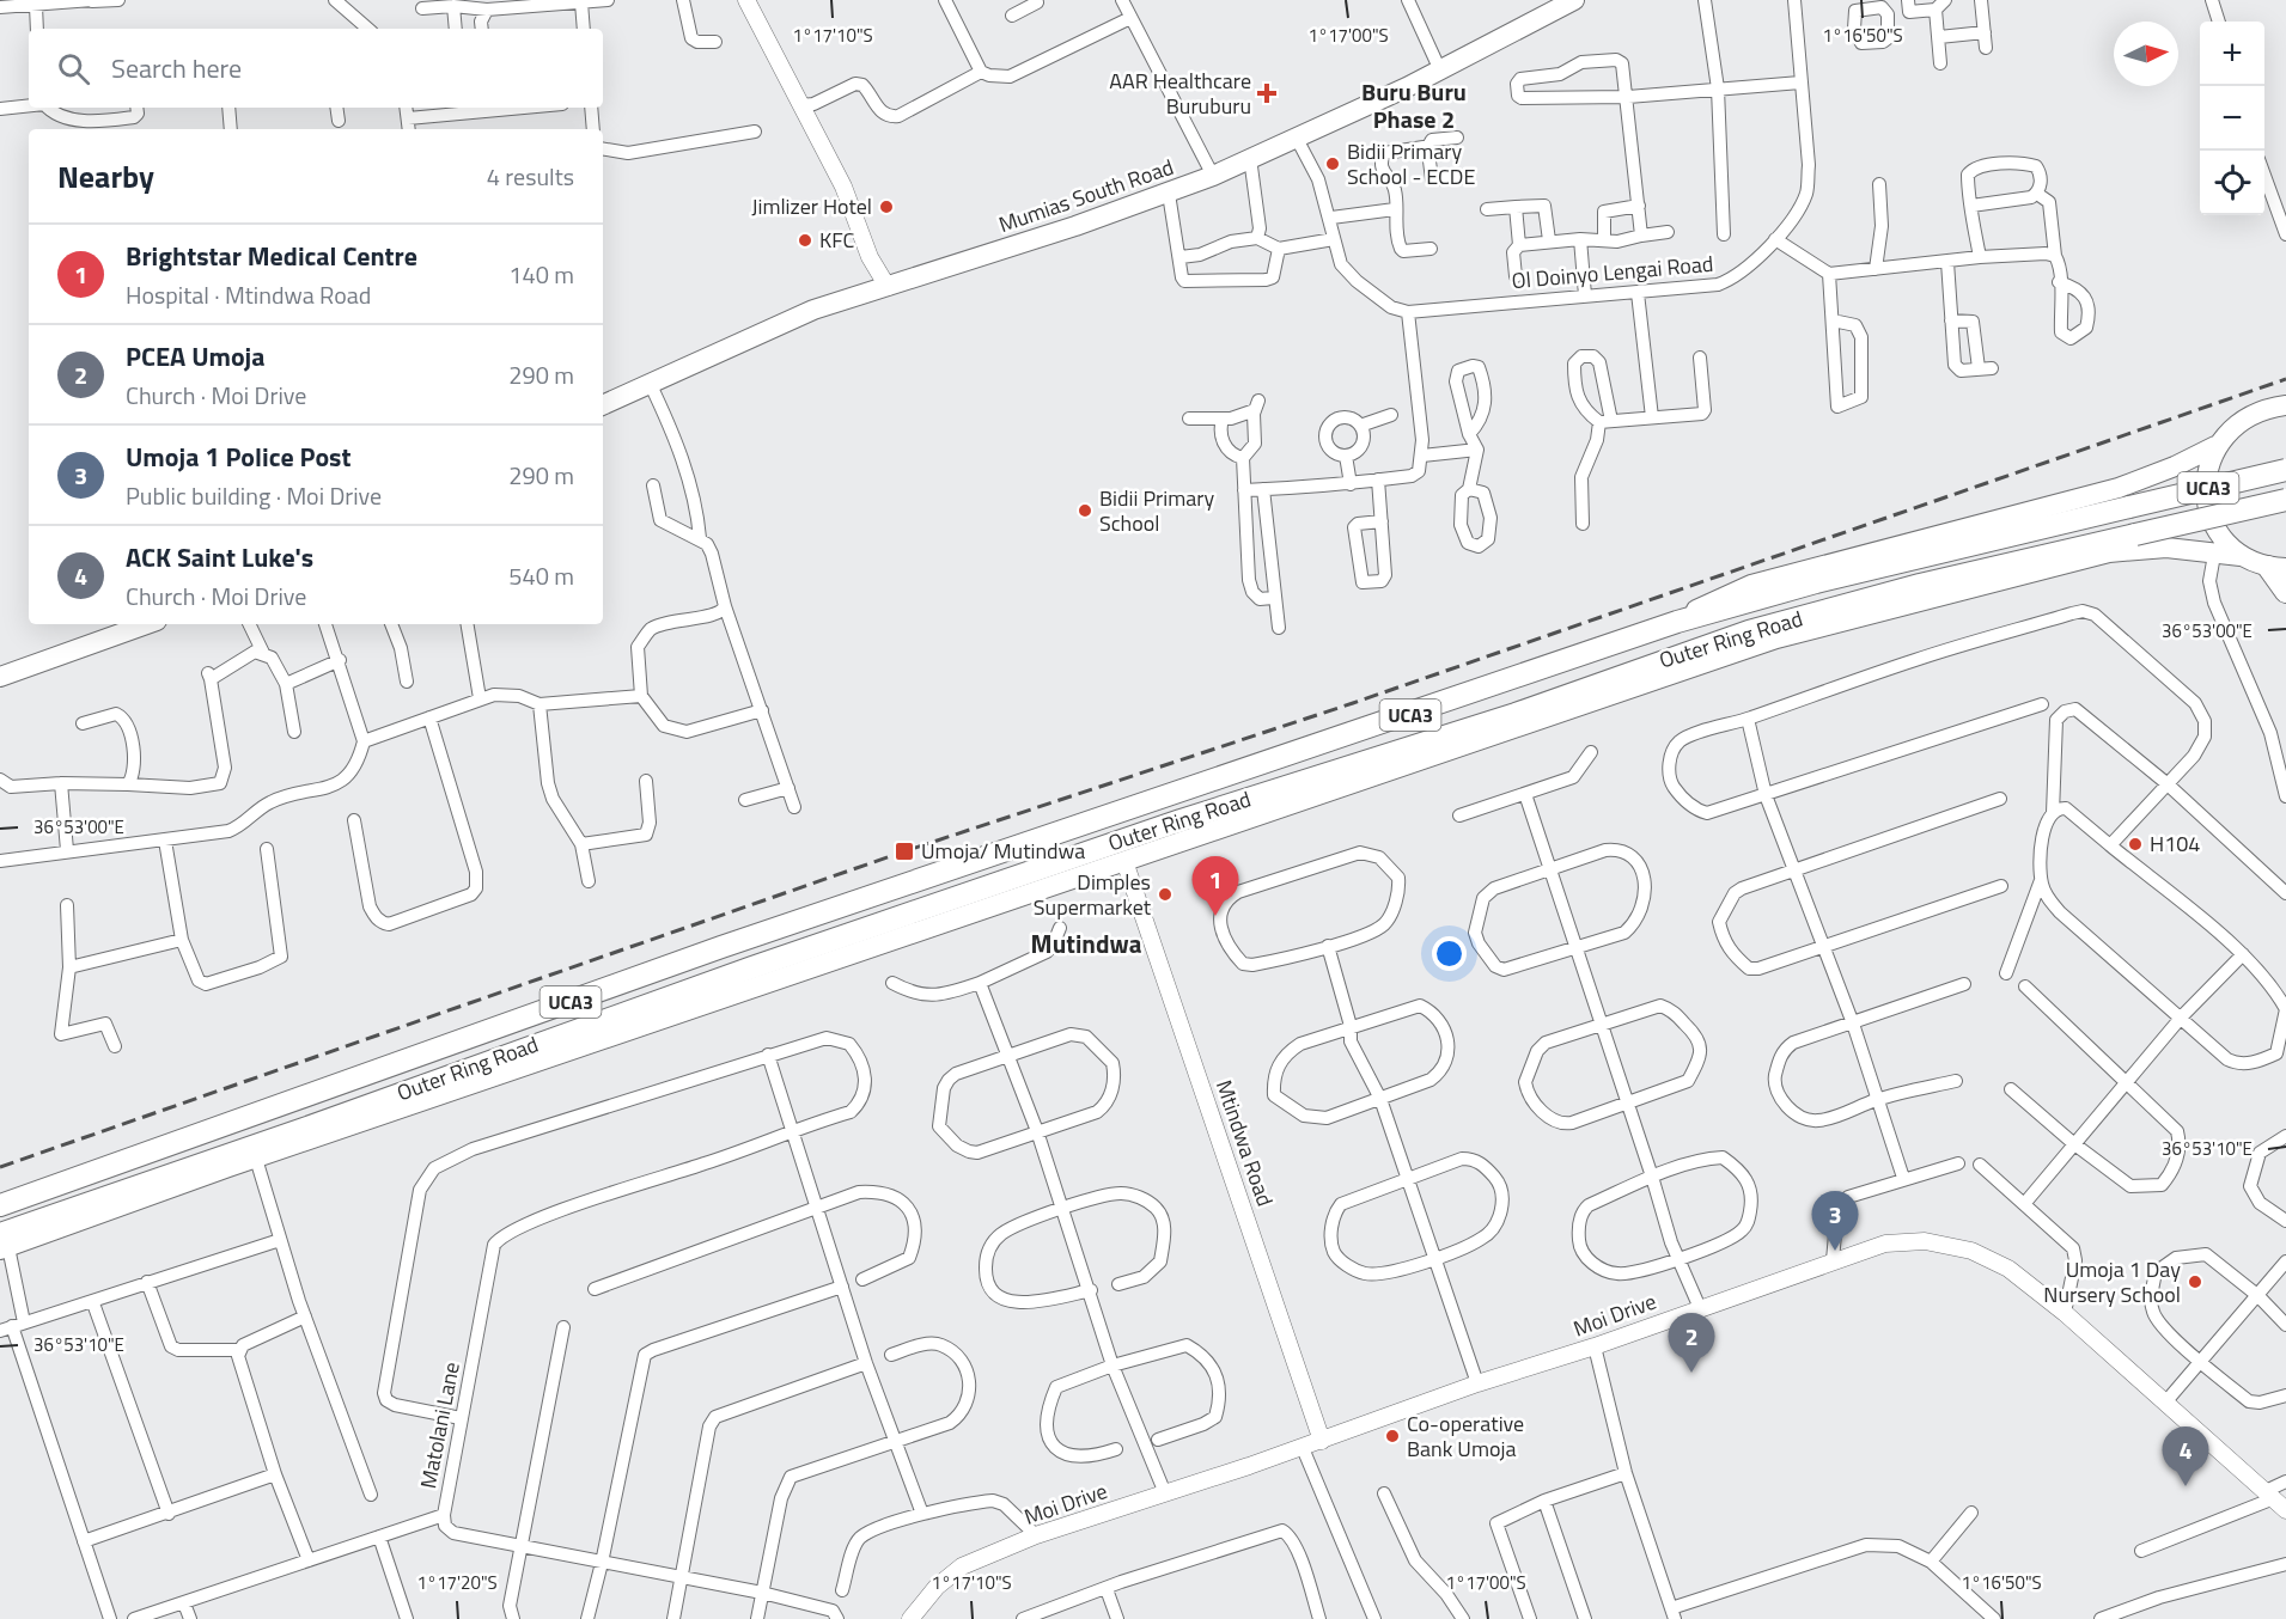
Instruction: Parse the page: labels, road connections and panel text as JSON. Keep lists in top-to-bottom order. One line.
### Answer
{"streets":{"main road":["Mumias South Road","UCA3","Outer Ring Road"],"street":["Ol Doinyo Lengai Road","Mtindwa Road","Moi Drive","Matolani Lane"]},"crossings":[["UCA3","Outer Ring Road"],["UCA3","Mtindwa Road"],["Mtindwa Road","Moi Drive"]],"districts":["Buru Buru Phase 2","Mutindwa"],"places":{"health":["AAR Healthcare Buruburu"],"other":["Bidii Primary School - ECDE","Jimlizer Hotel","KFC","Bidii Primary School","H104","Dimples Supermarket","Umoja 1 Day Nursery School","Co-operative Bank Umoja"],"transit":["Umoja/ Mutindwa"]},"north":"right","page":{"map_buttons":["+","−"],"search":"Search here","heading":["Nearby","4 results"],"list":[{"mark":"1","name":"Brightstar Medical Centre","note":"Hospital · Mtindwa Road","value":"140 m"},{"mark":"2","name":"PCEA Umoja","note":"Church · Moi Drive","value":"290 m"},{"mark":"3","name":"Umoja 1 Police Post","note":"Public building · Moi Drive","value":"290 m"},{"mark":"4","name":"ACK Saint Luke's","note":"Church · Moi Drive","value":"540 m"}],"pins":["1","3","2","4"]},"coordinates":["1°17'10\"S","1°17'00\"S","1°16'50\"S","36°53'00\"E","36°53'10\"E","1°17'20\"S"]}
